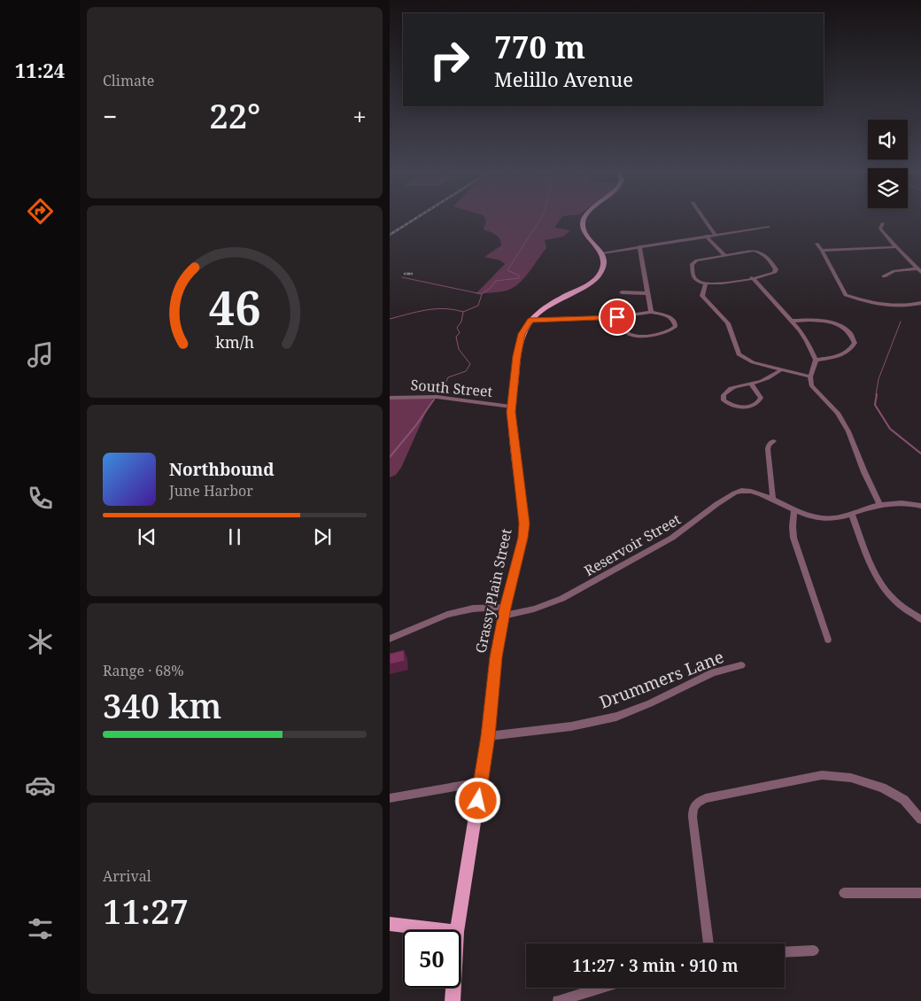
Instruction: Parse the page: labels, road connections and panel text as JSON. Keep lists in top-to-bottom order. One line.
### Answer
{"streets":{"main road":["Grassy Plain Street"],"street":["South Street","Reservoir Street","Drummers Lane"]},"crossings":[["South Street","Grassy Plain Street"],["Reservoir Street","Grassy Plain Street"],["Grassy Plain Street","Drummers Lane"]],"page":{"tabs":"11:24","tile":["Climate",["Range · 68%","340 km"],["Arrival","11:27"]],"turn":["770 m","Melillo Avenue"],"heat":["−","22°","+"],"song":["Northbound","June Harbor"],"limit":"50","trip":"11:27 · 3 min · 910 m","gauge":["46","km/h"]}}
